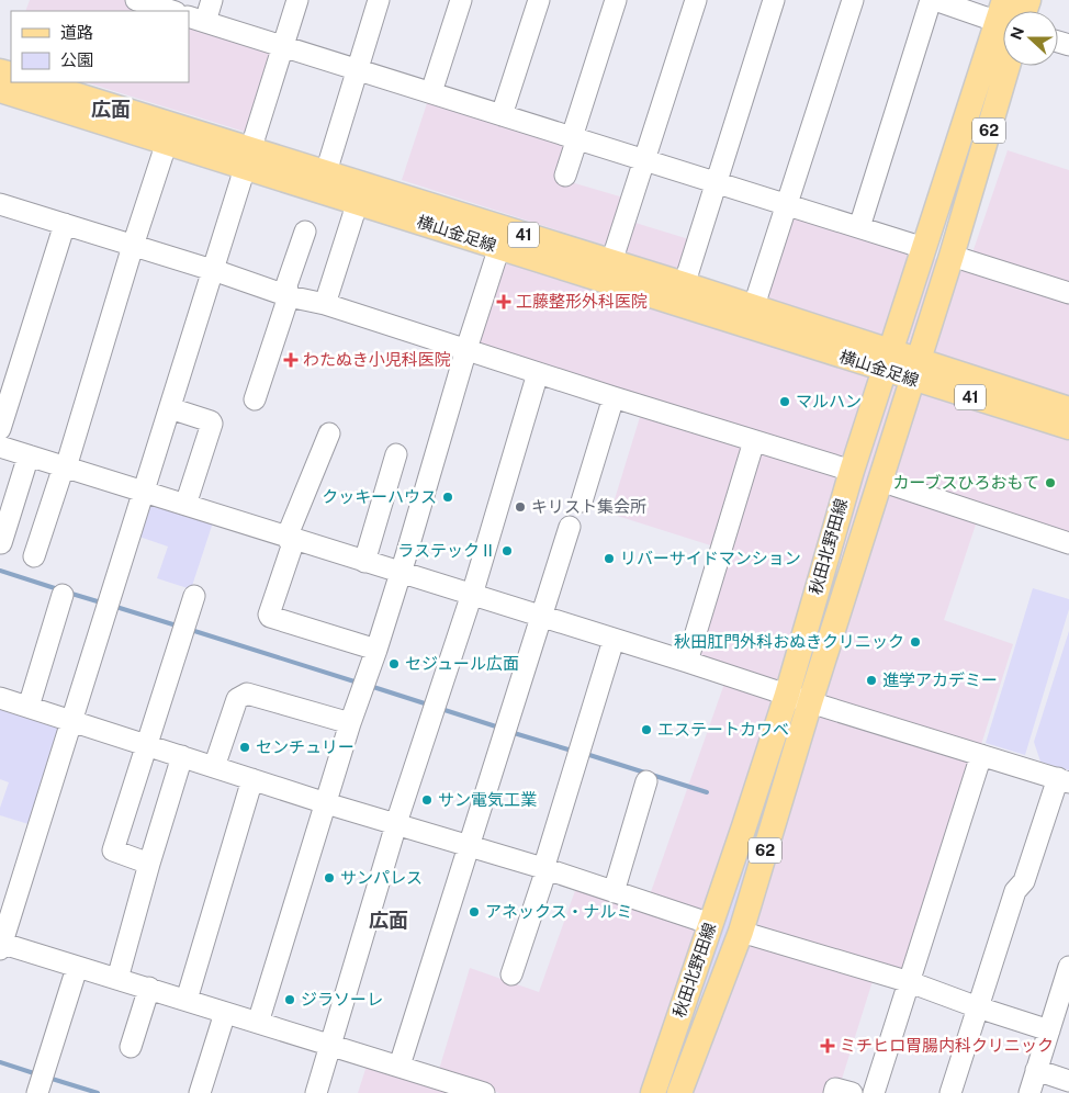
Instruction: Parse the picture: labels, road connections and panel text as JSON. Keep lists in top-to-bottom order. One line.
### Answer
{"streets":{"main road":["62","横山金足線","41","秋田北野田線"]},"crossings":[["横山金足線","秋田北野田線"]],"districts":["広面","広面"],"places":{"health":["工藤整形外科医院","わたぬき小児科医院","ミチヒロ胃腸内科クリニック"],"other":["マルハン","カーブスひろおもて","クッキーハウス","キリスト集会所","ラステックⅡ","リバーサイドマンション","秋田肛門外科おぬきクリニック","セジュール広面","進学アカデミー","エステートカワベ","センチュリー","サン電気工業","サンパレス","アネックス・ナルミ","ジラソーレ"]},"legend":["道路","公園"],"north":"left"}
